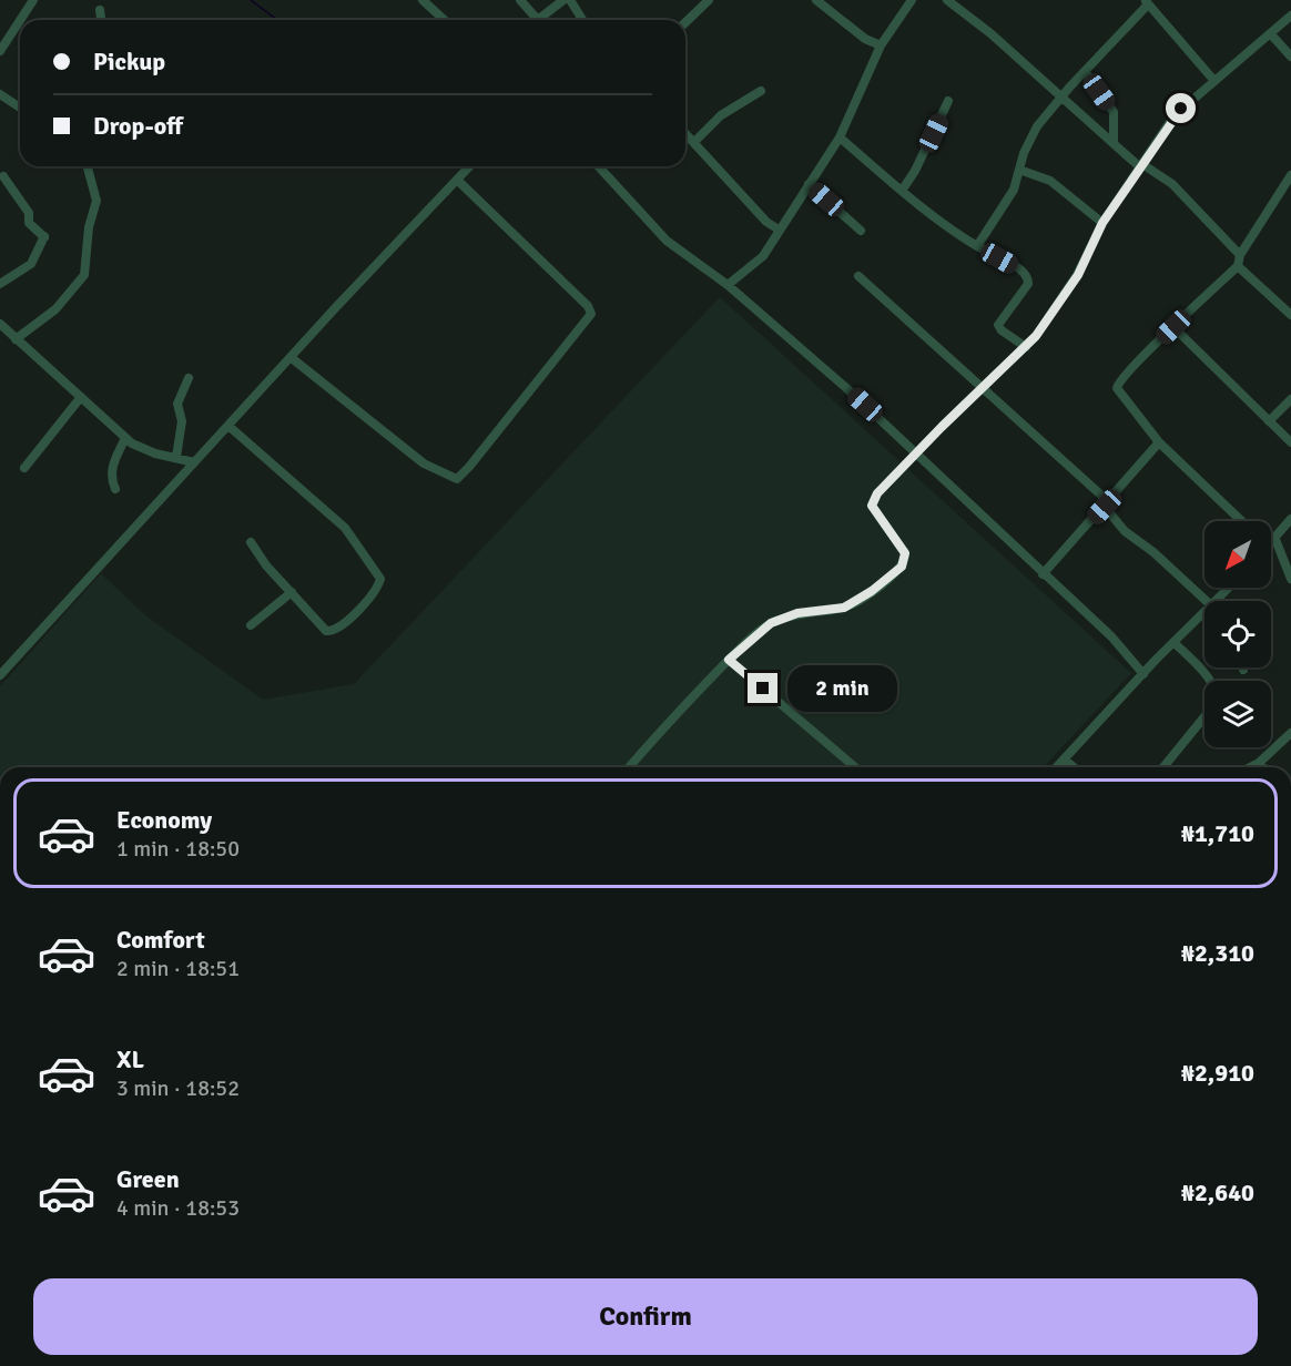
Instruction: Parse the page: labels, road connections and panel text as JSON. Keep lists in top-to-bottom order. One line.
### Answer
{"north":"bottom left","page":{"banner":["Pickup","Drop-off"],"bubble":"2 min","list":[{"name":"Economy","note":"1 min · 18:50","value":"₦1,710"},{"name":"Comfort","note":"2 min · 18:51","value":"₦2,310"},{"name":"XL","note":"3 min · 18:52","value":"₦2,910"},{"name":"Green","note":"4 min · 18:53","value":"₦2,640"}],"buttons":"Confirm"}}
